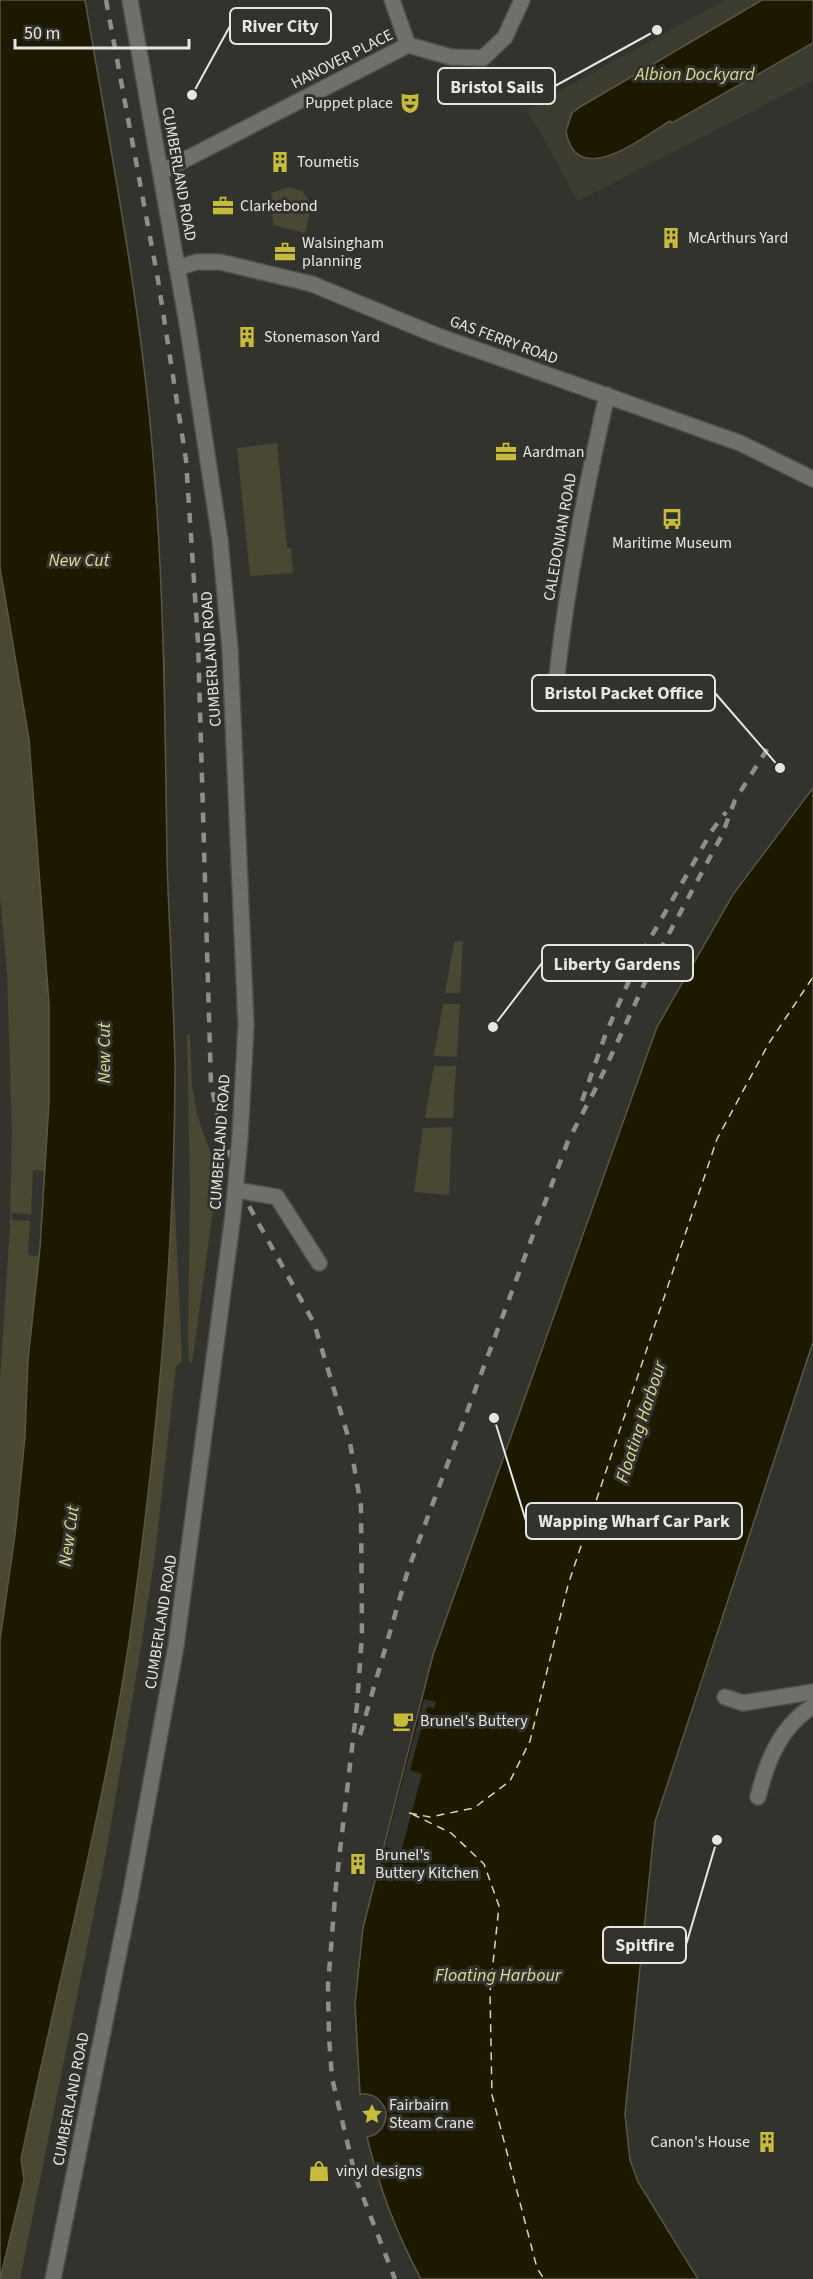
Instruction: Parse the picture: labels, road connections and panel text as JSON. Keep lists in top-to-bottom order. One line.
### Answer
{"streets":{"street":["HANOVER PLACE","CUMBERLAND ROAD","GAS FERRY ROAD","CALEDONIAN ROAD"]},"crossings":[["HANOVER PLACE","CUMBERLAND ROAD"],["CUMBERLAND ROAD","GAS FERRY ROAD"],["GAS FERRY ROAD","CALEDONIAN ROAD"]],"water":["Albion Dockyard","New Cut","Floating Harbour"],"places":{"other":["Bristol Sails","River City","Bristol Packet Office","Liberty Gardens","Wapping Wharf Car Park","Spitfire"],"theatre":["Puppet place"],"building":["Toumetis","McArthurs Yard","Stonemason Yard","Brunel's Buttery Kitchen","Canon's House"],"office":["Clarkebond","Walsingham planning","Aardman"],"bus stop":["Maritime Museum"],"cafe":["Brunel's Buttery"],"place":["Fairbairn Steam Crane"],"shop":["vinyl designs"]},"scale_bar":"50 m"}
